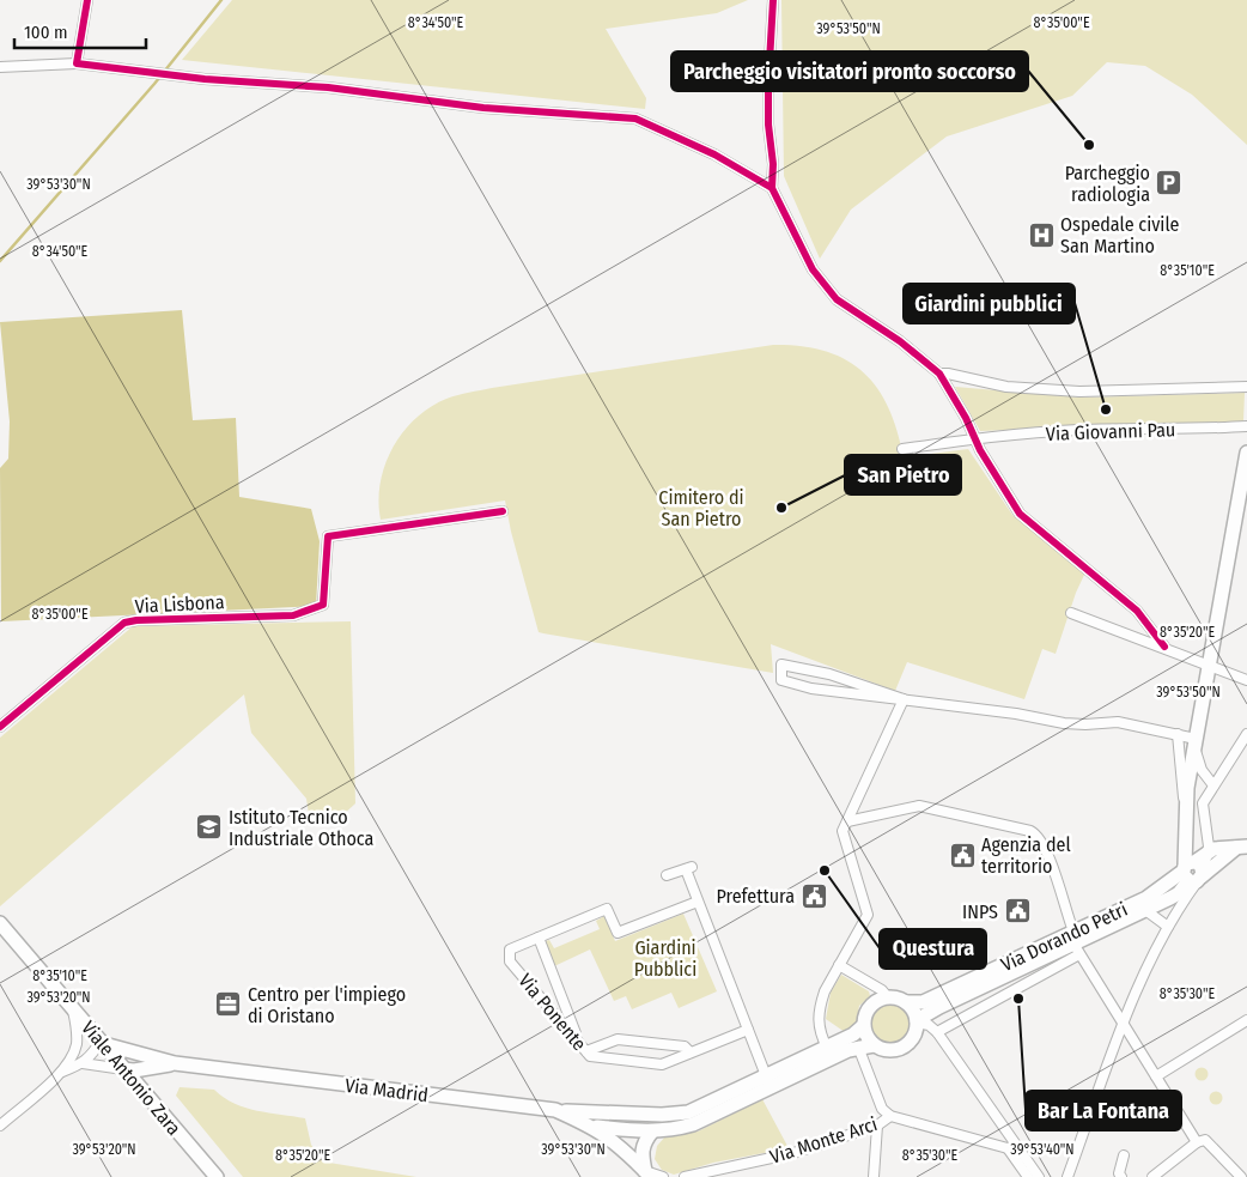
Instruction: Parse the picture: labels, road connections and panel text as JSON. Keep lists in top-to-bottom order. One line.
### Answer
{"streets":{"street":["Via Giovanni Pau","Via Lisbona","Via Dorando Petri","Via Ponente","Viale Antonio Zara","Via Madrid","Via Monte Arci"]},"crossings":[["Viale Antonio Zara","Via Madrid"]],"parks":["Cimitero di San Pietro","Giardini Pubblici"],"places":{"other":["Parcheggio visitatori pronto soccorso","Giardini pubblici","San Pietro","Questura","Bar La Fontana"],"parking":["Parcheggio radiologia"],"hospital":["Ospedale civile San Martino"],"school or university":["Istituto Tecnico Industriale Othoca"],"public building":["Agenzia del territorio","Prefettura","INPS"],"office":["Centro per l'impiego di Oristano"]},"scale_bar":"100 m","coordinates":["8°34'50\"E","8°35'00\"E","39°53'50\"N","39°53'30\"N","8°35'10\"E","8°35'20\"E","8°35'30\"E","39°53'20\"N","39°53'40\"N"]}
